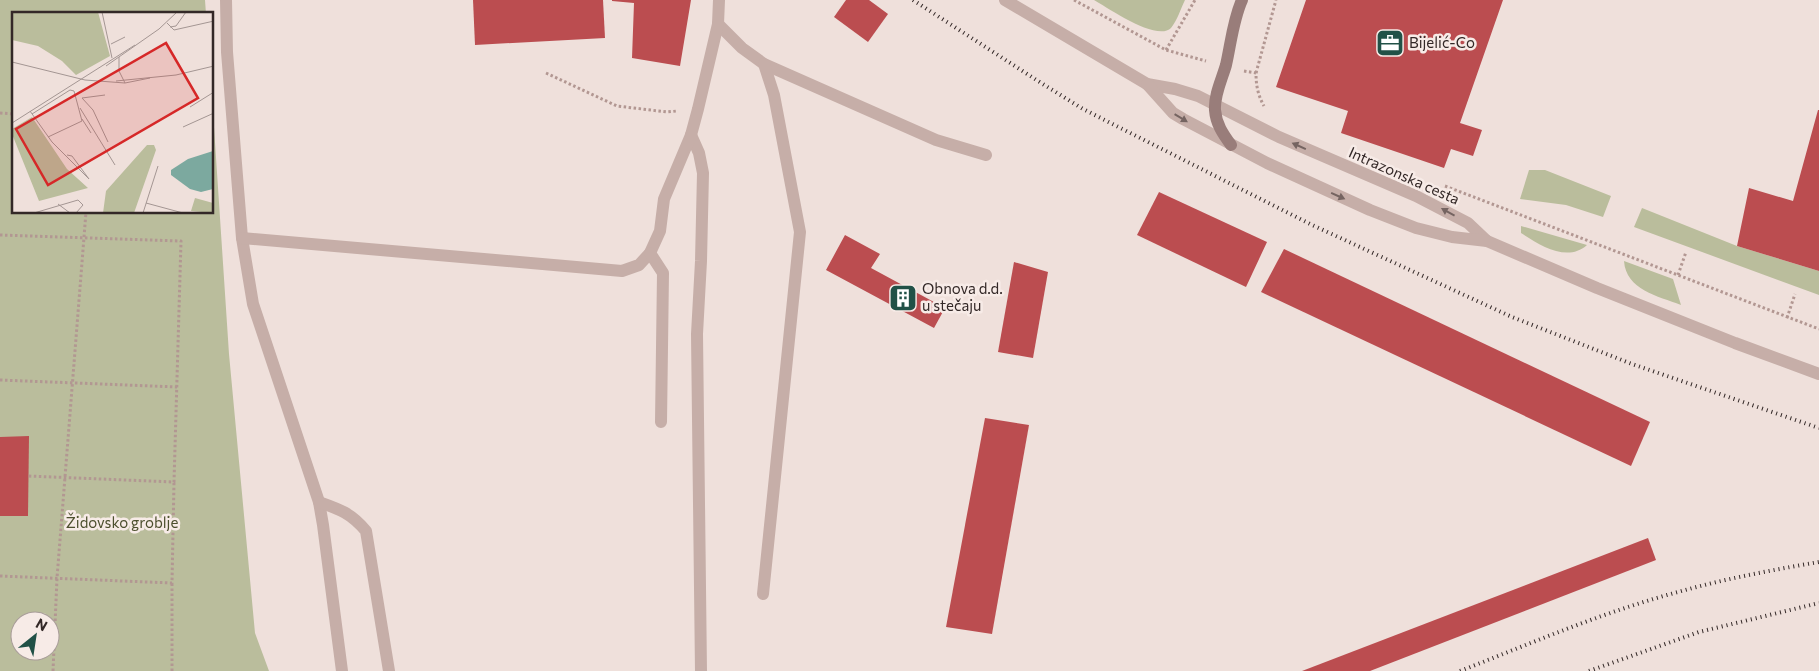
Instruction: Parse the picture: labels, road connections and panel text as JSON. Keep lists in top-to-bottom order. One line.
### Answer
{"streets":{"street":["Intrazonska cesta"]},"parks":["Židovsko groblje"],"places":{"office":["Bijelić-Co"],"building":["Obnova d.d. u stečaju"]},"north":"top right"}
